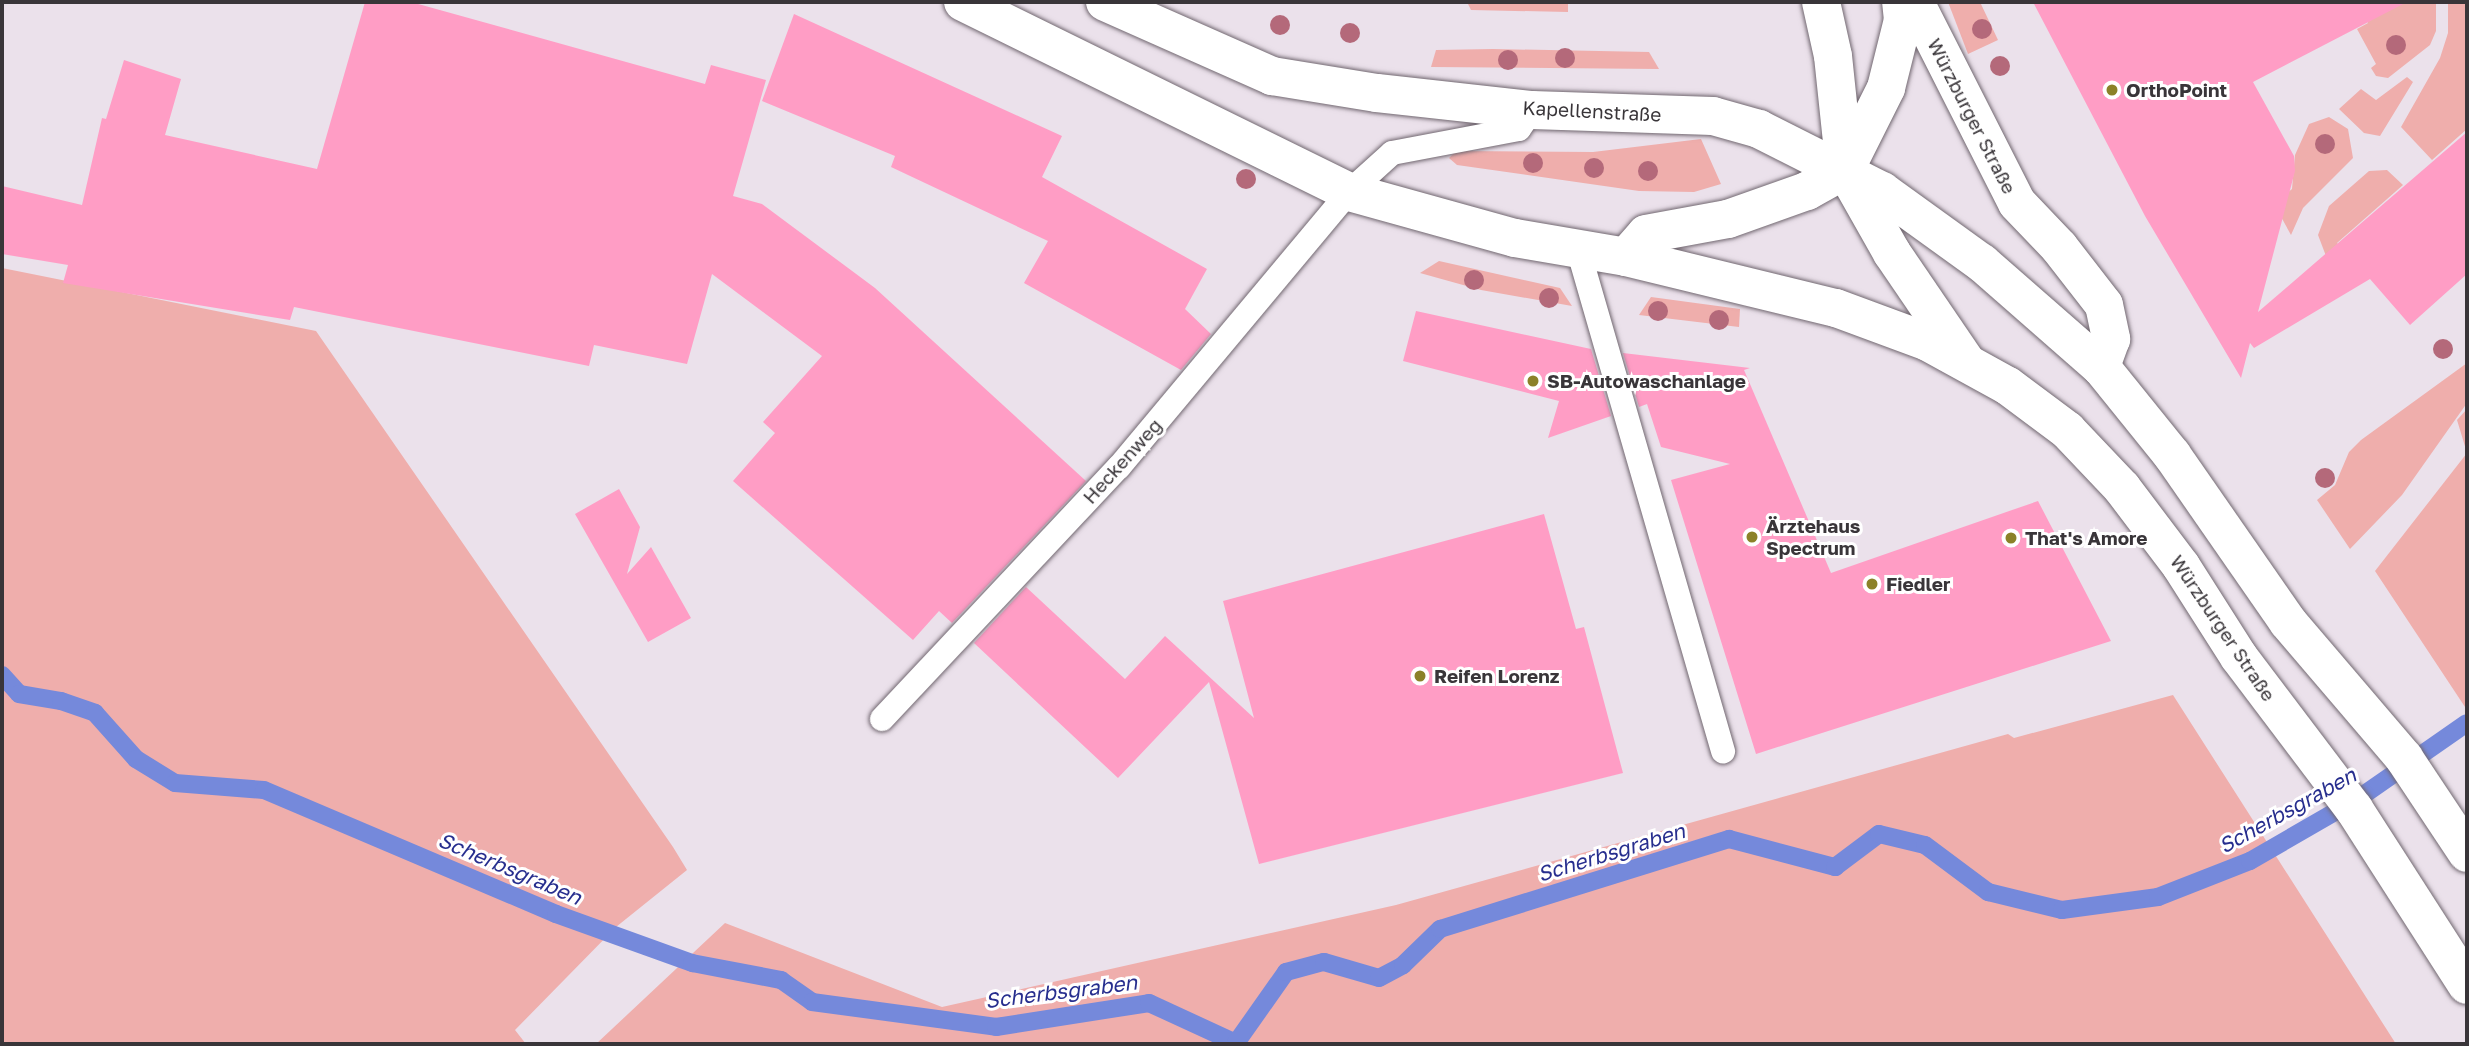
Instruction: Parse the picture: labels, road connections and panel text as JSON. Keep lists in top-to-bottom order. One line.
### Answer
{"streets":{"main road":["Kapellenstraße","Würzburger Straße"],"lane":["Heckenweg"]},"crossings":[["Kapellenstraße","Würzburger Straße"],["Kapellenstraße","Heckenweg"]],"water":["Scherbsgraben"],"places":["OrthoPoint","SB-Autowaschanlage","Ärztehaus Spectrum","That's Amore","Fiedler","Reifen Lorenz"]}
